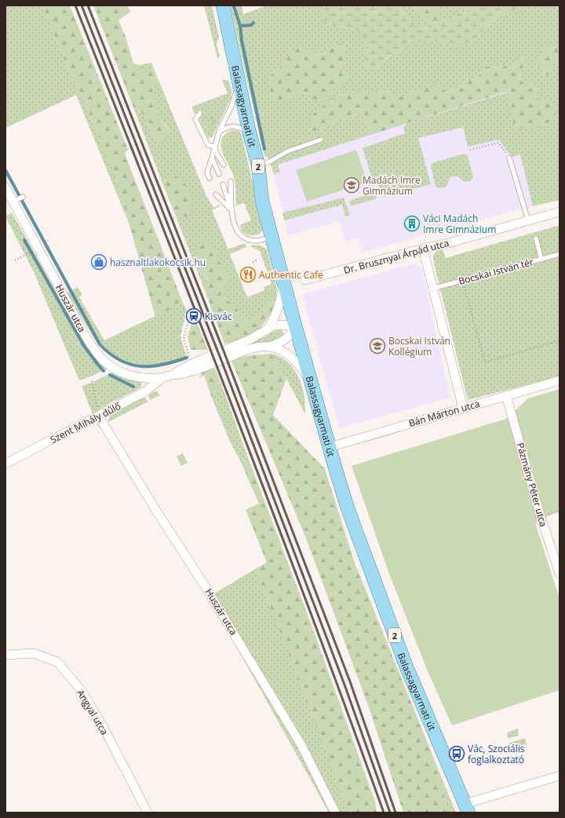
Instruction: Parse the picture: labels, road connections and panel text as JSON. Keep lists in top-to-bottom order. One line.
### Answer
{"streets":{"main road":["Balassagyarmati út","2"],"street":["Dr. Brusznyai Árpád utca","Huszár utca","Bán Márton utca","Szent Mihály dűlő","Pázmány Péter utca","Angyal utca"],"lane":["Bocskai István tér"]},"crossings":[["Balassagyarmati út","Huszár utca"],["Balassagyarmati út","Bán Márton utca"],["Huszár utca","Szent Mihály dűlő"],["Bán Márton utca","Pázmány Péter utca"]],"places":{"school or university":["Madách Imre Gimnázium","Bocskai István Kollégium"],"building":["Váci Madách Imre Gimnázium"],"shop":["hasznaltlakokocsik.hu"],"restaurant":["Authentic Cafe"],"station":["Kisvác"],"bus stop":["Vác, Szociális foglalkoztató"]}}
